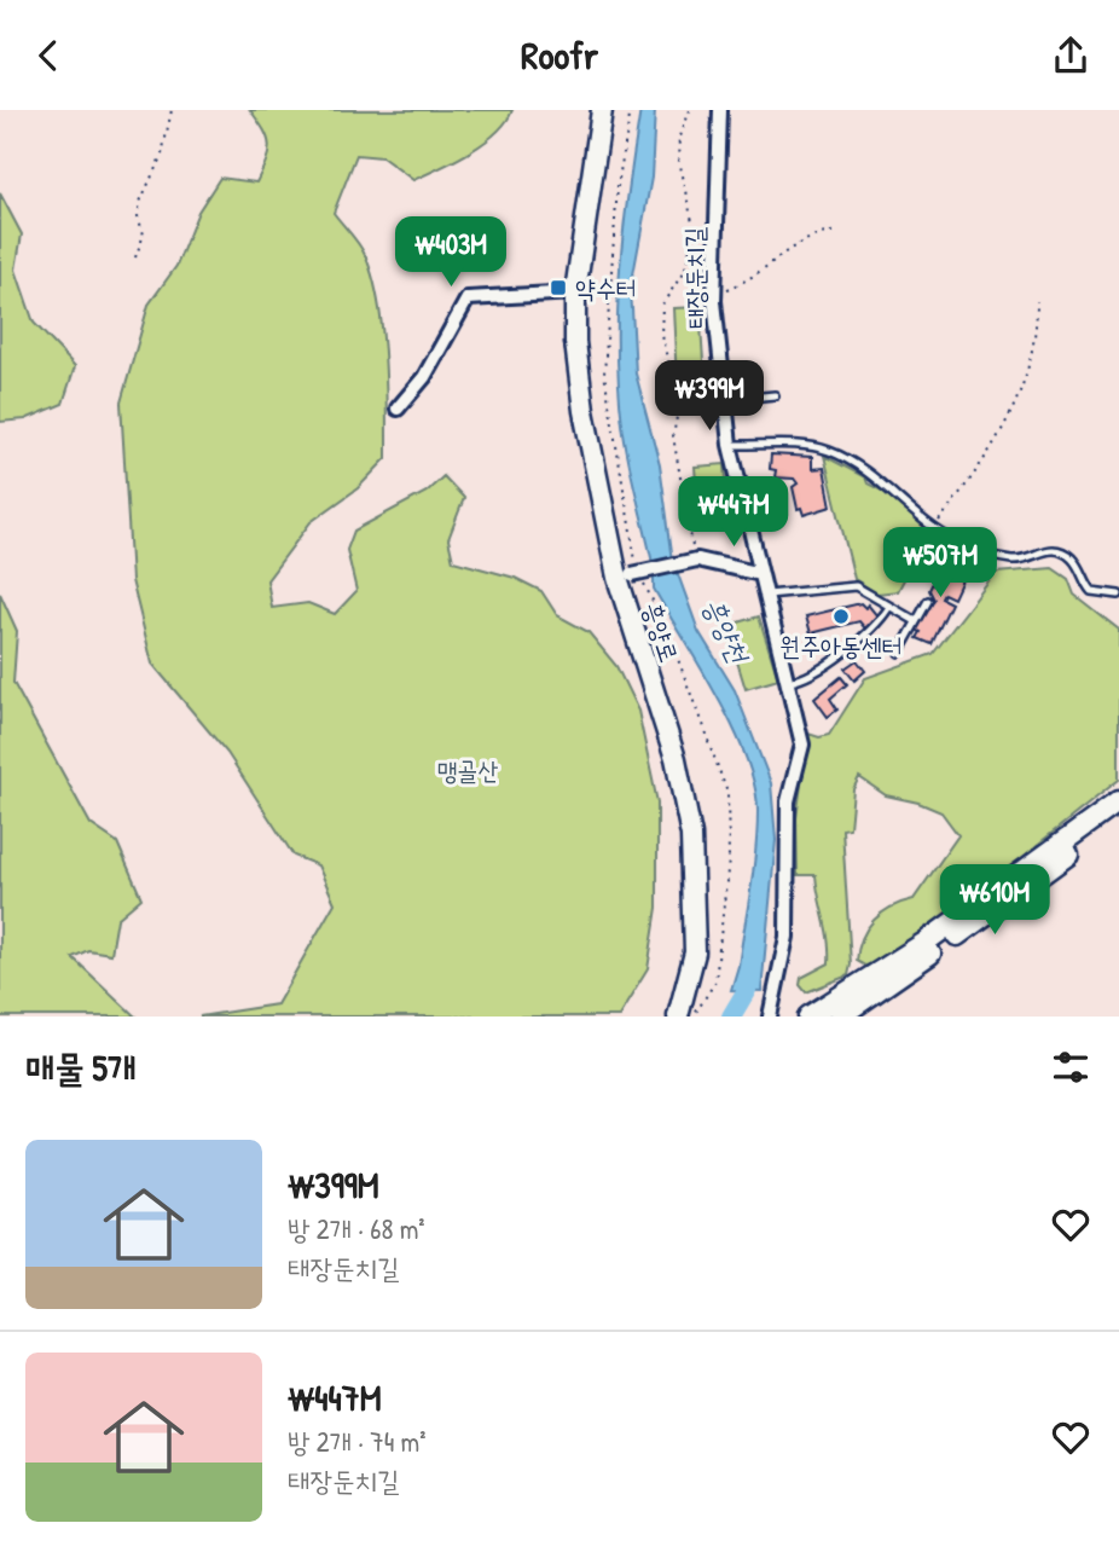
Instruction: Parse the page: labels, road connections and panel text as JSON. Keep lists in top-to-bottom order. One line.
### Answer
{"streets":{"street":["태장둔치길","흥양로"]},"water":["흥양천"],"parks":["맹골산"],"places":{"transit":["약수터"],"other":["원주아동센터"]},"page":{"header":"Roofr","price":["₩403M","₩399M","₩447M","₩507M","₩610M"],"heading":"매물 5개","list":[{"name":"₩399M","note":"방 2개 · 68 m² · 태장둔치길"},{"name":"₩447M","note":"방 2개 · 74 m² · 태장둔치길"}]}}
